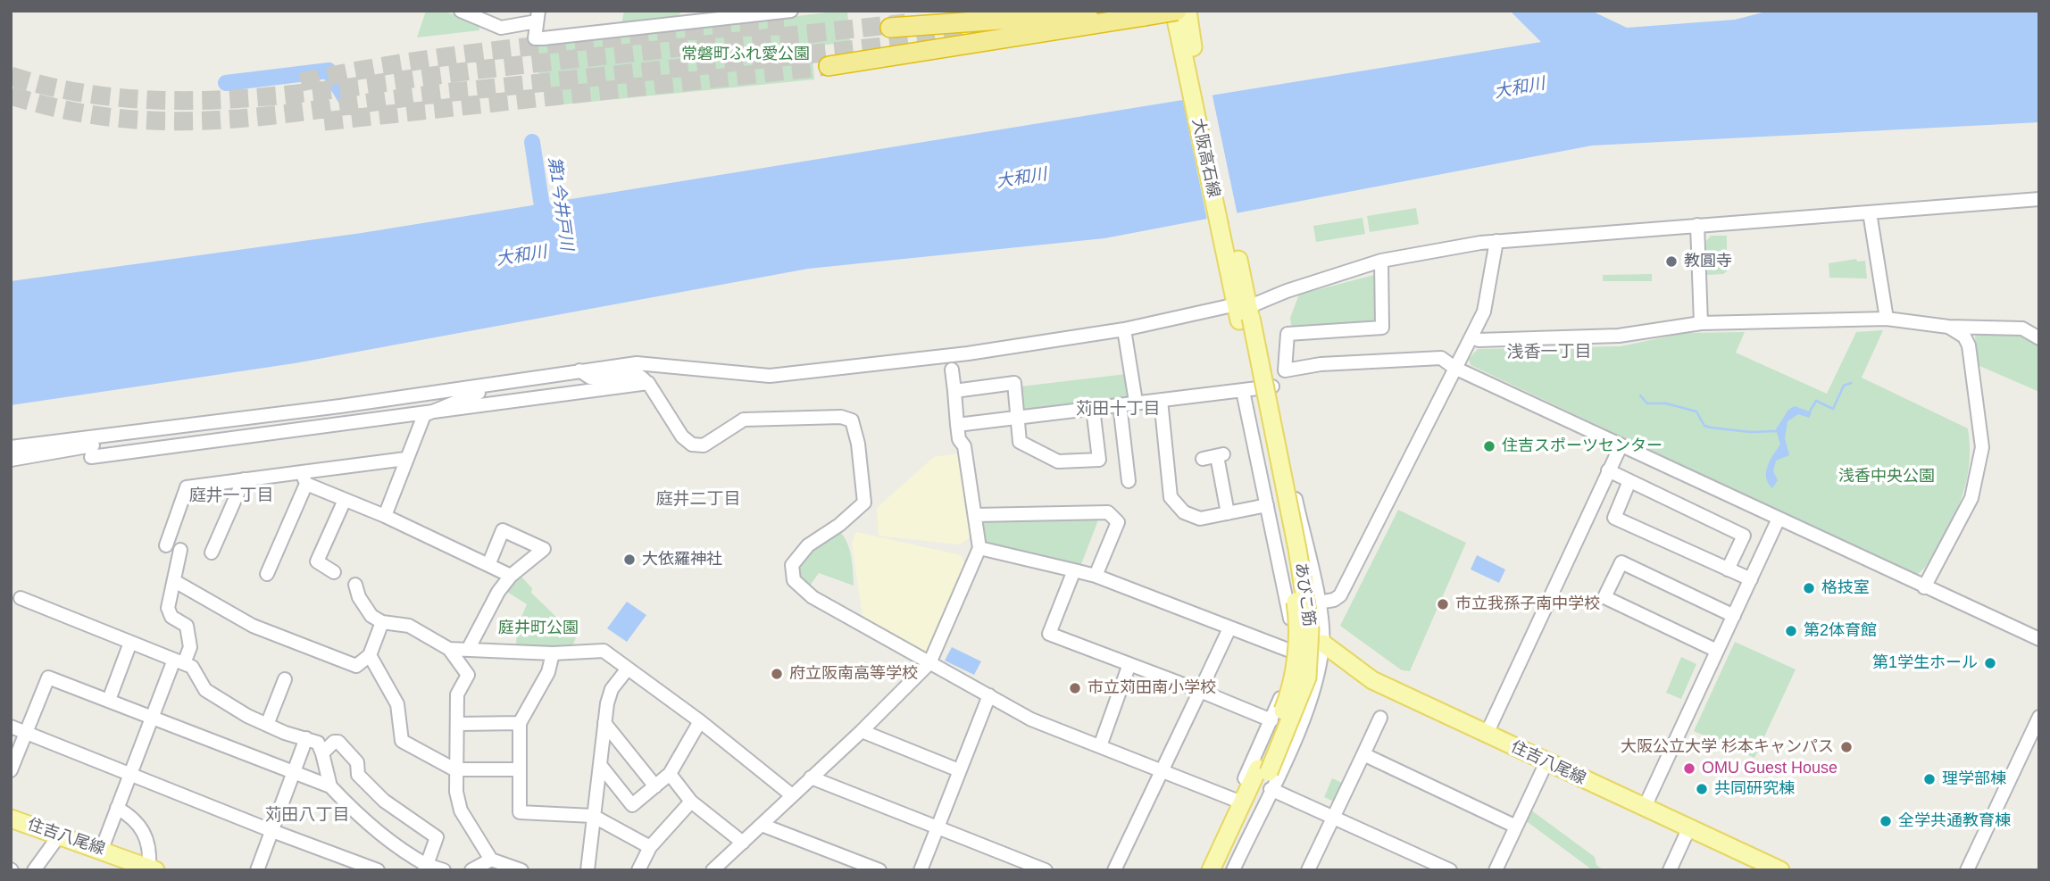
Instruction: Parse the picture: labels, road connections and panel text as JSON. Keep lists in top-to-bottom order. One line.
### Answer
{"streets":{"main road":["大阪高石線","あびこ筋","住吉八尾線"]},"crossings":[["大阪高石線","あびこ筋"]],"districts":["浅香一丁目","苅田十丁目","庭井一丁目","庭井二丁目","苅田八丁目"],"water":["大和川","第1今井戸川"],"parks":["常磐町ふれ愛公園","浅香中央公園","庭井町公園"],"places":["教圓寺","住吉スポーツセンター","大依羅神社","格技室","市立我孫子南中学校","第2体育館","第1学生ホール","府立阪南高等学校","市立苅田南小学校","大阪公立大学 杉本キャンパス","OMU Guest House","理学部棟","共同研究棟","全学共通教育棟"]}
